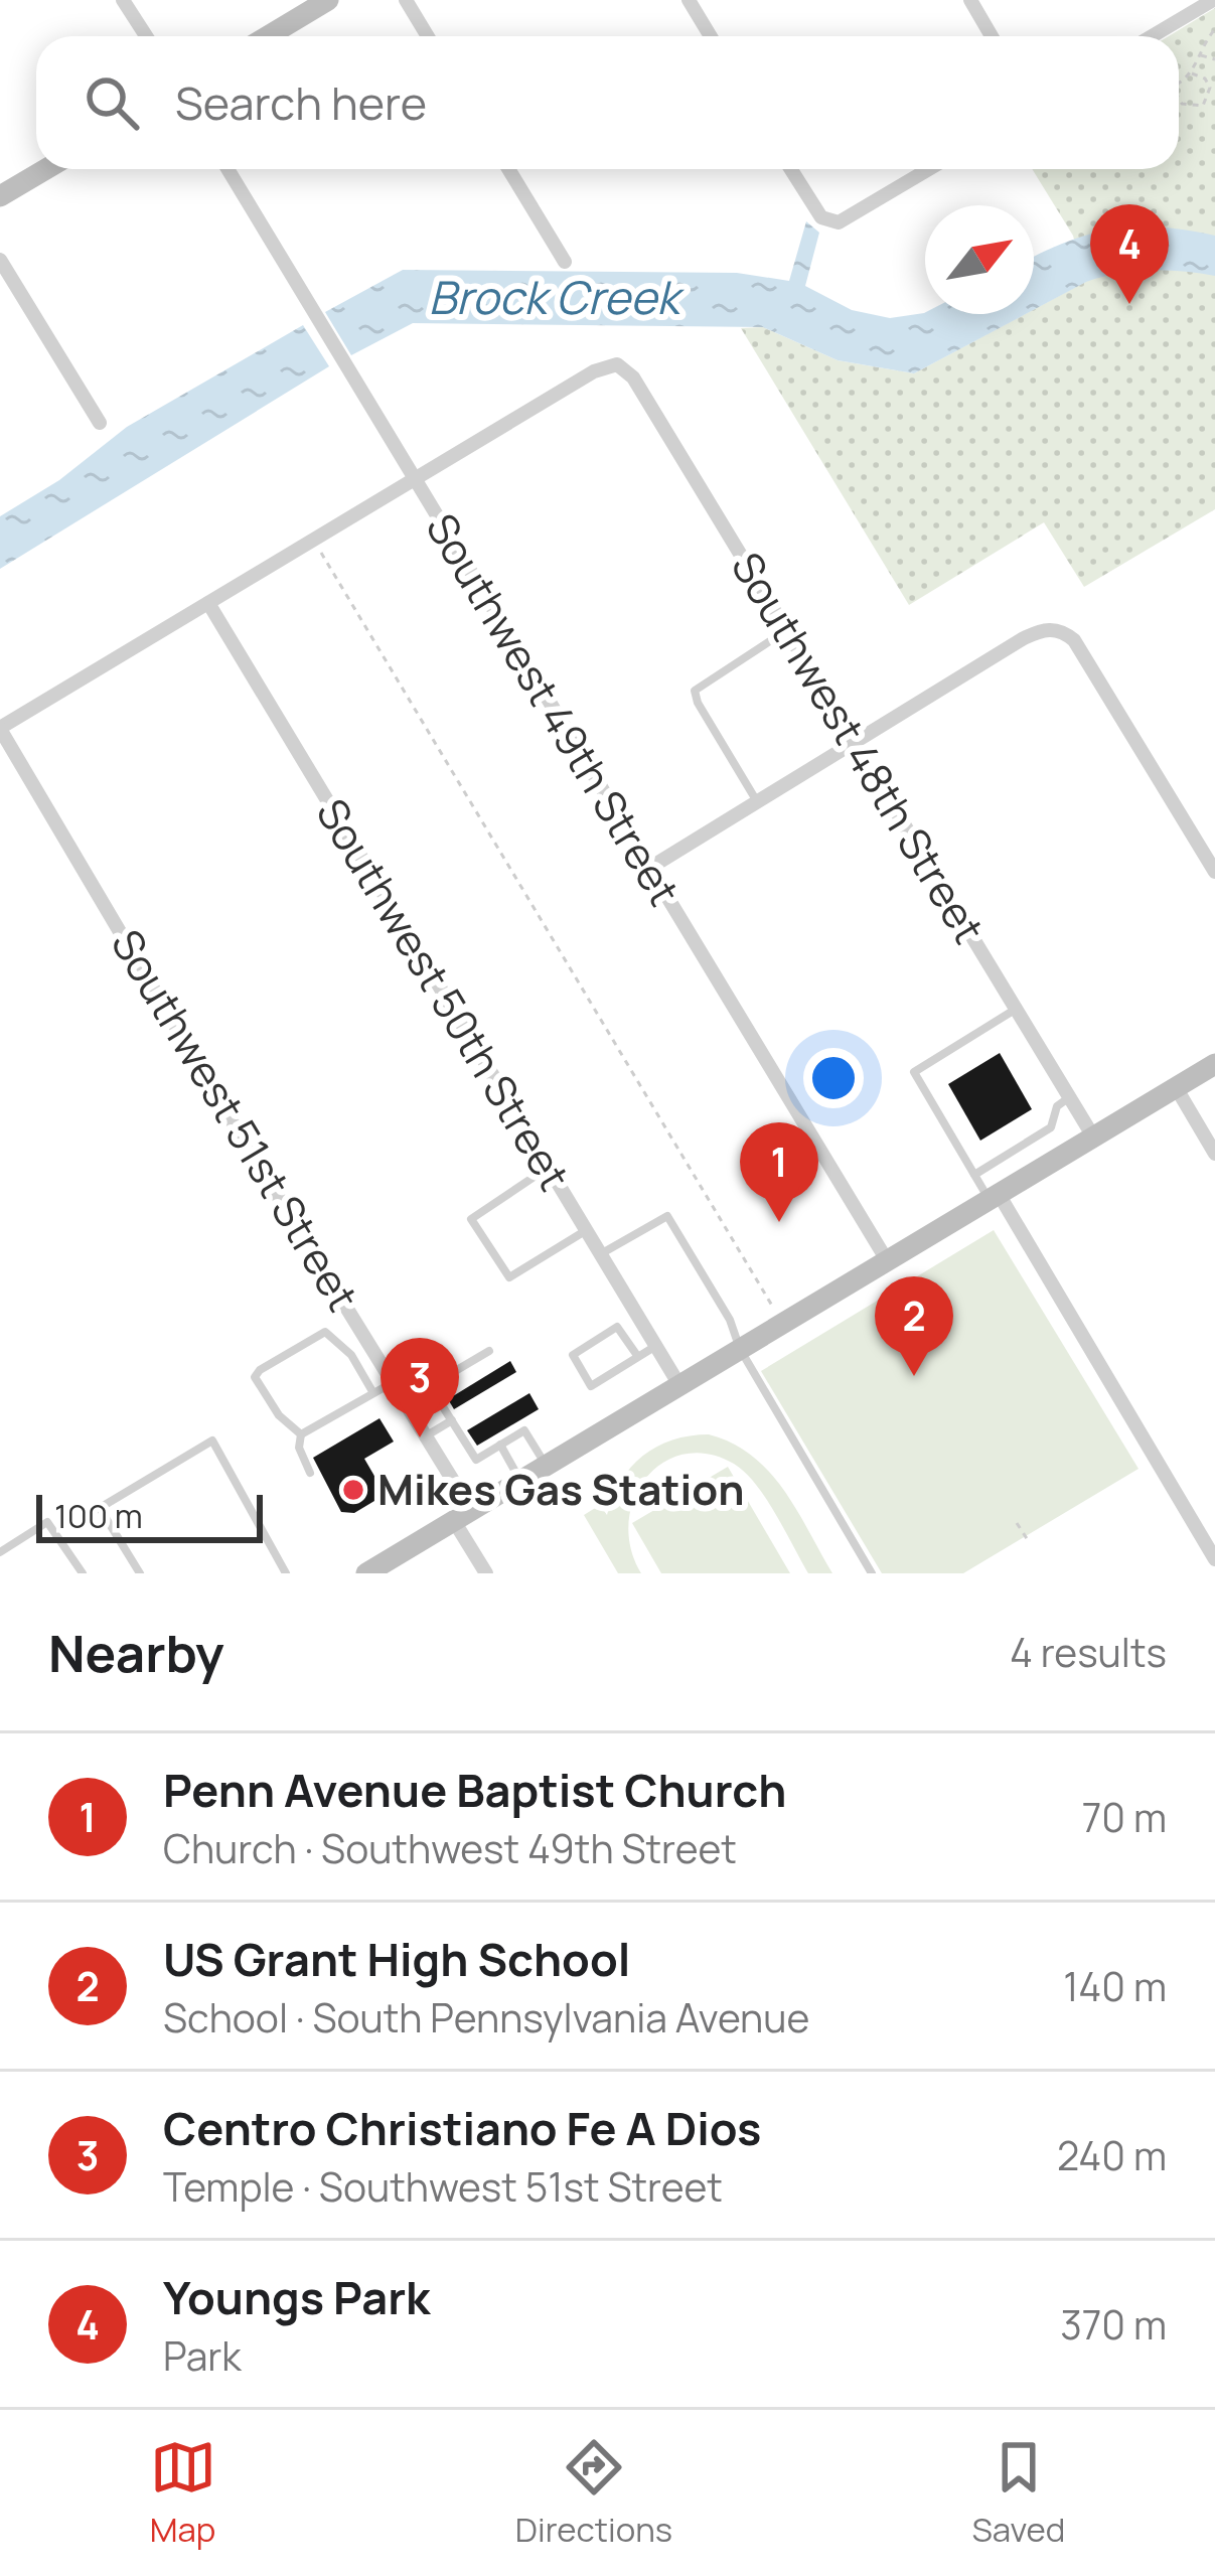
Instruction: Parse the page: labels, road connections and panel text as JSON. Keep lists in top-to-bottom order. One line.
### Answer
{"streets":{"street":["Southwest 49th Street","Southwest 48th Street","Southwest 50th Street","Southwest 51st Street"]},"crossings":[["Southwest 49th Street","Southwest 48th Street"]],"water":["Brock Creek"],"places":["Mikes Gas Station"],"scale_bar":"100 m","north":"top right","page":{"search":"Search here","pins":["4","1","2","3"],"scale":"100 m","heading":["Nearby","4 results"],"list":[{"mark":"1","name":"Penn Avenue Baptist Church","note":"Church · Southwest 49th Street","value":"70 m"},{"mark":"2","name":"US Grant High School","note":"School · South Pennsylvania Avenue","value":"140 m"},{"mark":"3","name":"Centro Christiano Fe A Dios","note":"Temple · Southwest 51st Street","value":"240 m"},{"mark":"4","name":"Youngs Park","note":"Park","value":"370 m"}],"nav":["Map","Directions","Saved"]}}
